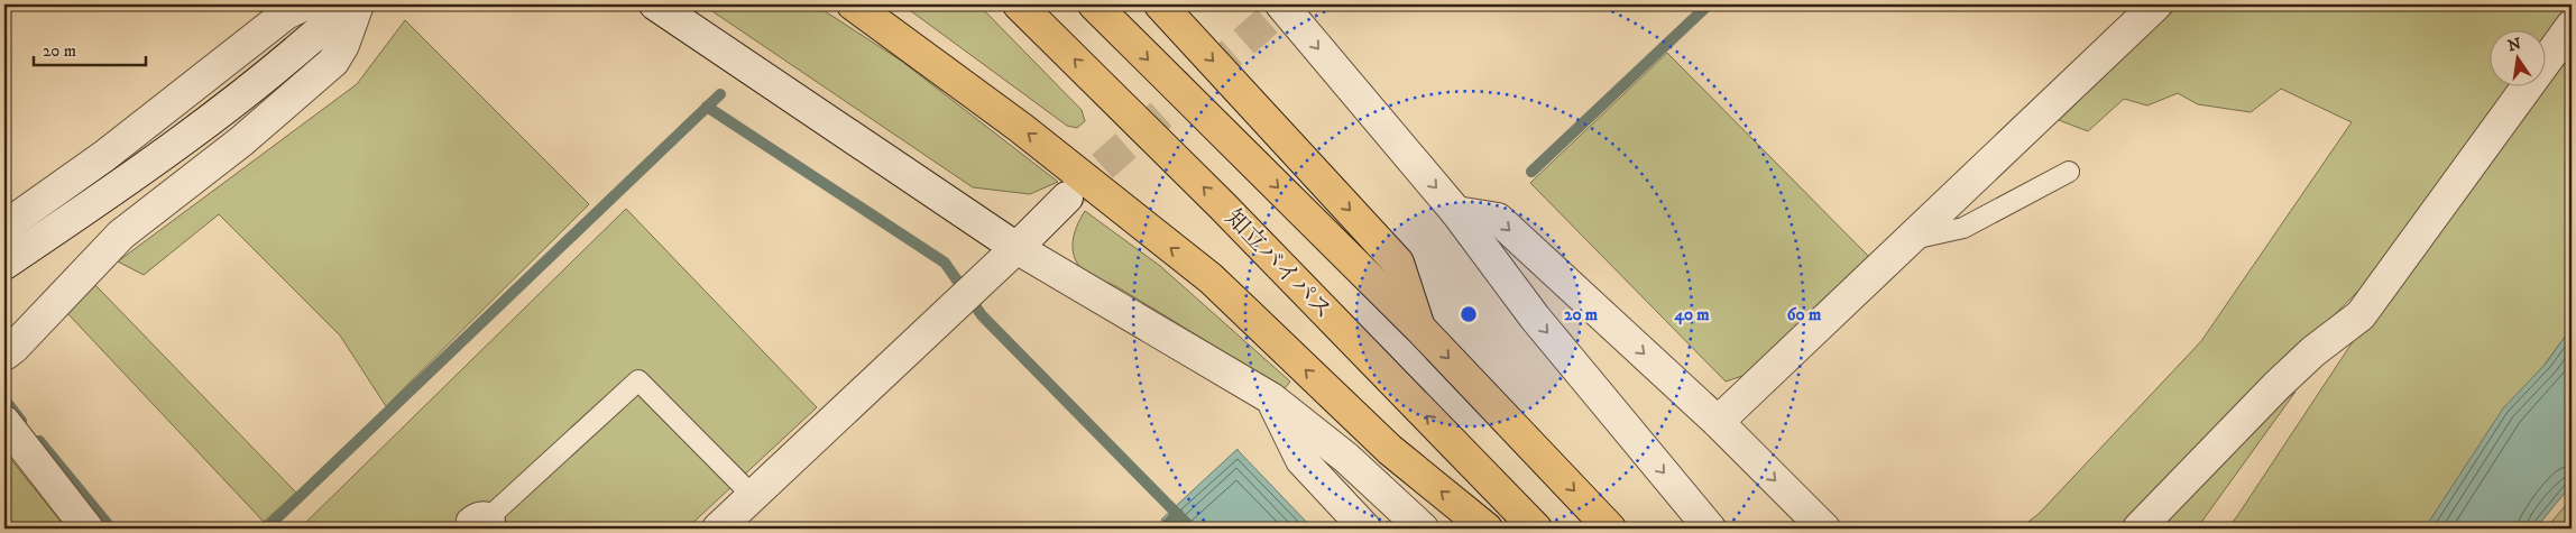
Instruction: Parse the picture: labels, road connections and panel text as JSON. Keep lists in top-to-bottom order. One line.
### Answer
{"streets":{"highway":["知立バイパス"]},"scale_bar":"20 m","north":"top","rings":["20 m","40 m","60 m"]}
